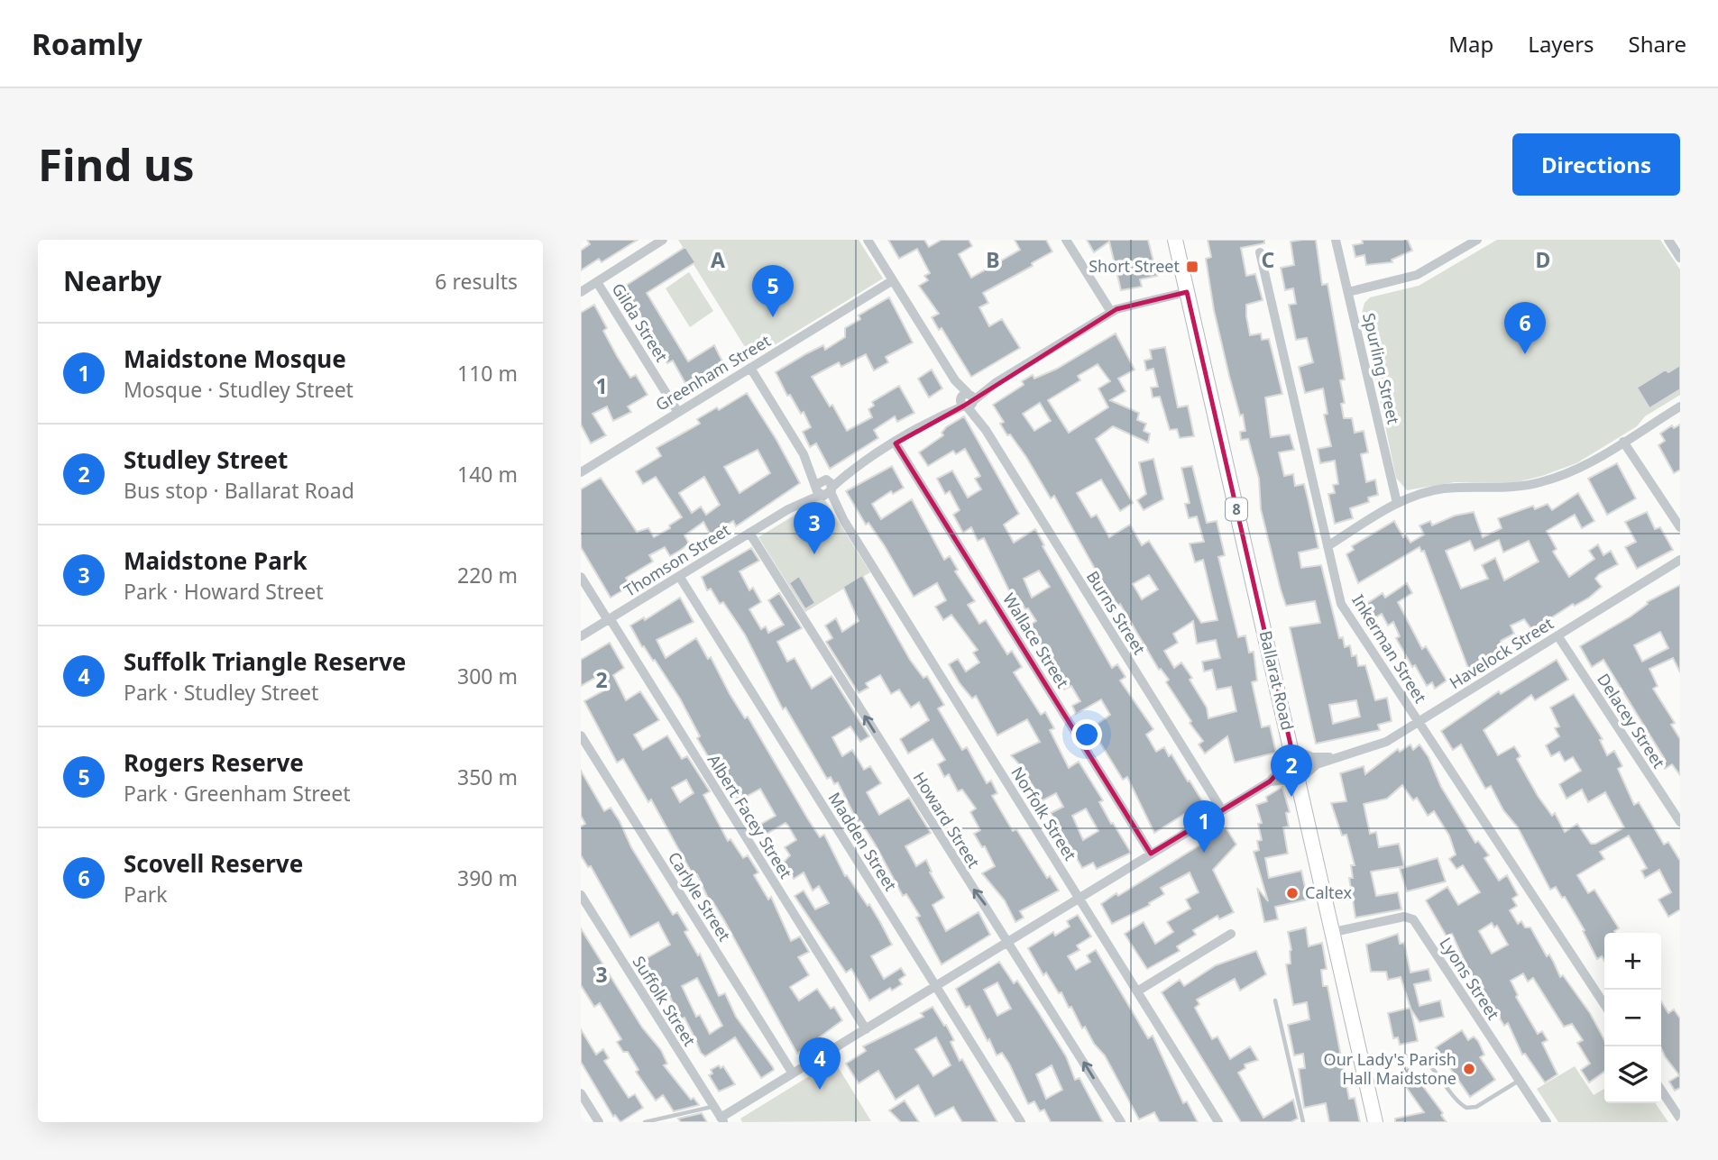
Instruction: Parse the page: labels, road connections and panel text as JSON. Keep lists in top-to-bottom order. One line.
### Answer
{"streets":{"highway":["8","Ballarat Road"],"street":["Gilda Street","Spurling Street","Greenham Street","Thomson Street","Burns Street","Wallace Street","Inkerman Street","Havelock Street","Delacey Street","Norfolk Street","Albert Facey Street","Howard Street","Madden Street","Carlyle Street","Lyons Street","Suffolk Street"]},"crossings":[["Gilda Street","Greenham Street"],["Greenham Street","Burns Street"],["Greenham Street","Norfolk Street"],["Thomson Street","Burns Street"],["Thomson Street","Wallace Street"],["Thomson Street","Ballarat Road"],["Thomson Street","Norfolk Street"],["Thomson Street","Albert Facey Street"],["Thomson Street","Howard Street"],["Thomson Street","Madden Street"],["Inkerman Street","Havelock Street"],["Havelock Street","Ballarat Road"],["Havelock Street","Delacey Street"],["Ballarat Road","Lyons Street"]],"one_way":["Howard Street"],"places":{"transit":["Short Street"],"other":["Caltex","Our Lady's Parish Hall Maidstone"]},"page":{"header":"Roamly","nav":["Map","Layers","Share"],"buttons":"Directions","title":"Find us","heading":["Nearby","6 results"],"pins":["5","6","3","2","1","4"],"list":[{"mark":"1","name":"Maidstone Mosque","note":"Mosque · Studley Street","value":"110 m"},{"mark":"2","name":"Studley Street","note":"Bus stop · Ballarat Road","value":"140 m"},{"mark":"3","name":"Maidstone Park","note":"Park · Howard Street","value":"220 m"},{"mark":"4","name":"Suffolk Triangle Reserve","note":"Park · Studley Street","value":"300 m"},{"mark":"5","name":"Rogers Reserve","note":"Park · Greenham Street","value":"350 m"},{"mark":"6","name":"Scovell Reserve","note":"Park","value":"390 m"}],"map_buttons":["+","−"]},"grid":{"columns":["A","B","C","D"],"rows":["1","2","3"]}}
